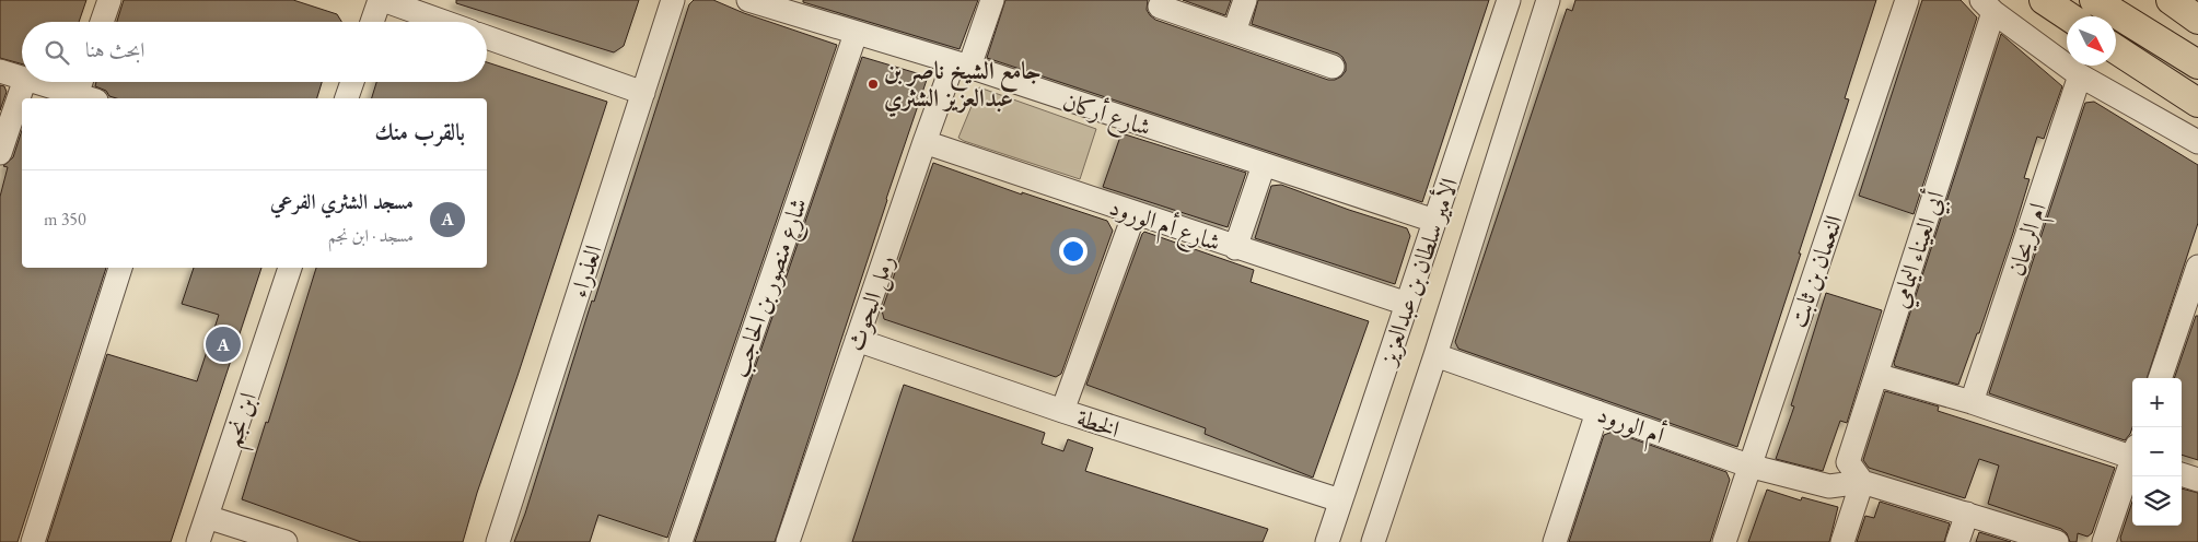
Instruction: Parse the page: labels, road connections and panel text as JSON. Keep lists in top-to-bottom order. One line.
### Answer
{"streets":{"street":["شارع أركان","شارع أم الورود","ام الريحان","أبي العيناء اليمامي","العذراء","الأمير سلطان بن عبدالعزيز","النعمان بن ثابت","شارع منصور بن الحاجب","رمل البحوث","ابن نجم","الخطة","أم الورود"]},"crossings":[["شارع أركان","الأمير سلطان بن عبدالعزيز"],["شارع أركان","شارع منصور بن الحاجب"],["شارع أركان","رمل البحوث"],["شارع أم الورود","الأمير سلطان بن عبدالعزيز"],["شارع أم الورود","رمل البحوث"],["أبي العيناء اليمامي","أم الورود"],["الأمير سلطان بن عبدالعزيز","الخطة"],["الأمير سلطان بن عبدالعزيز","أم الورود"],["النعمان بن ثابت","أم الورود"],["رمل البحوث","الخطة"]],"places":["جامع الشيخ ناصر بن عبدالعزيز الشثري"],"north":"bottom right","page":{"search":"ابحث هنا","heading":"بالقرب منك","list":[{"mark":"A","name":"مسجد الشثري الفرعي","note":"مسجد · ابن نجم","value":"350 m"}],"pins":"A","map_buttons":["+","−"]}}
